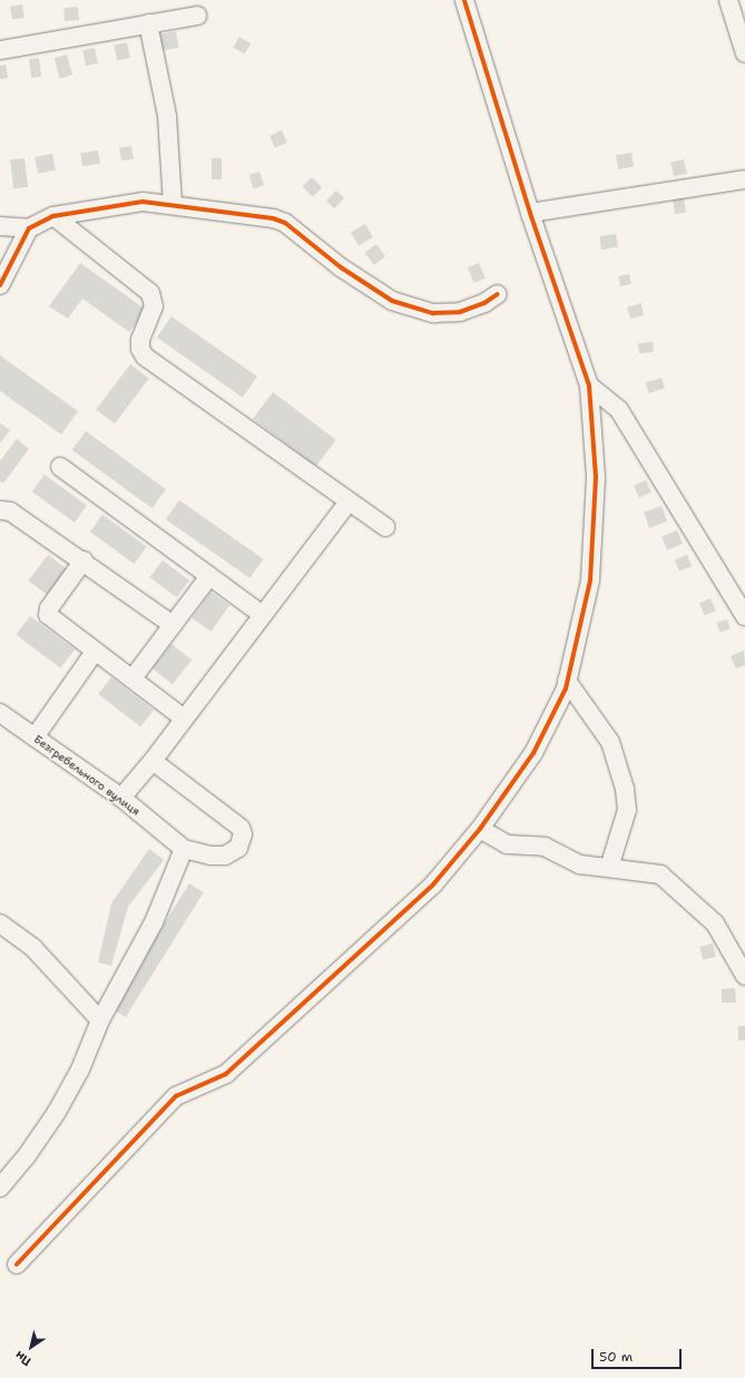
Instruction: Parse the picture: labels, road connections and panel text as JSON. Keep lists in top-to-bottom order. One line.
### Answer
{"streets":{"street":["Безгребельного вулиця"]},"scale_bar":"50 m","north":"bottom left"}
